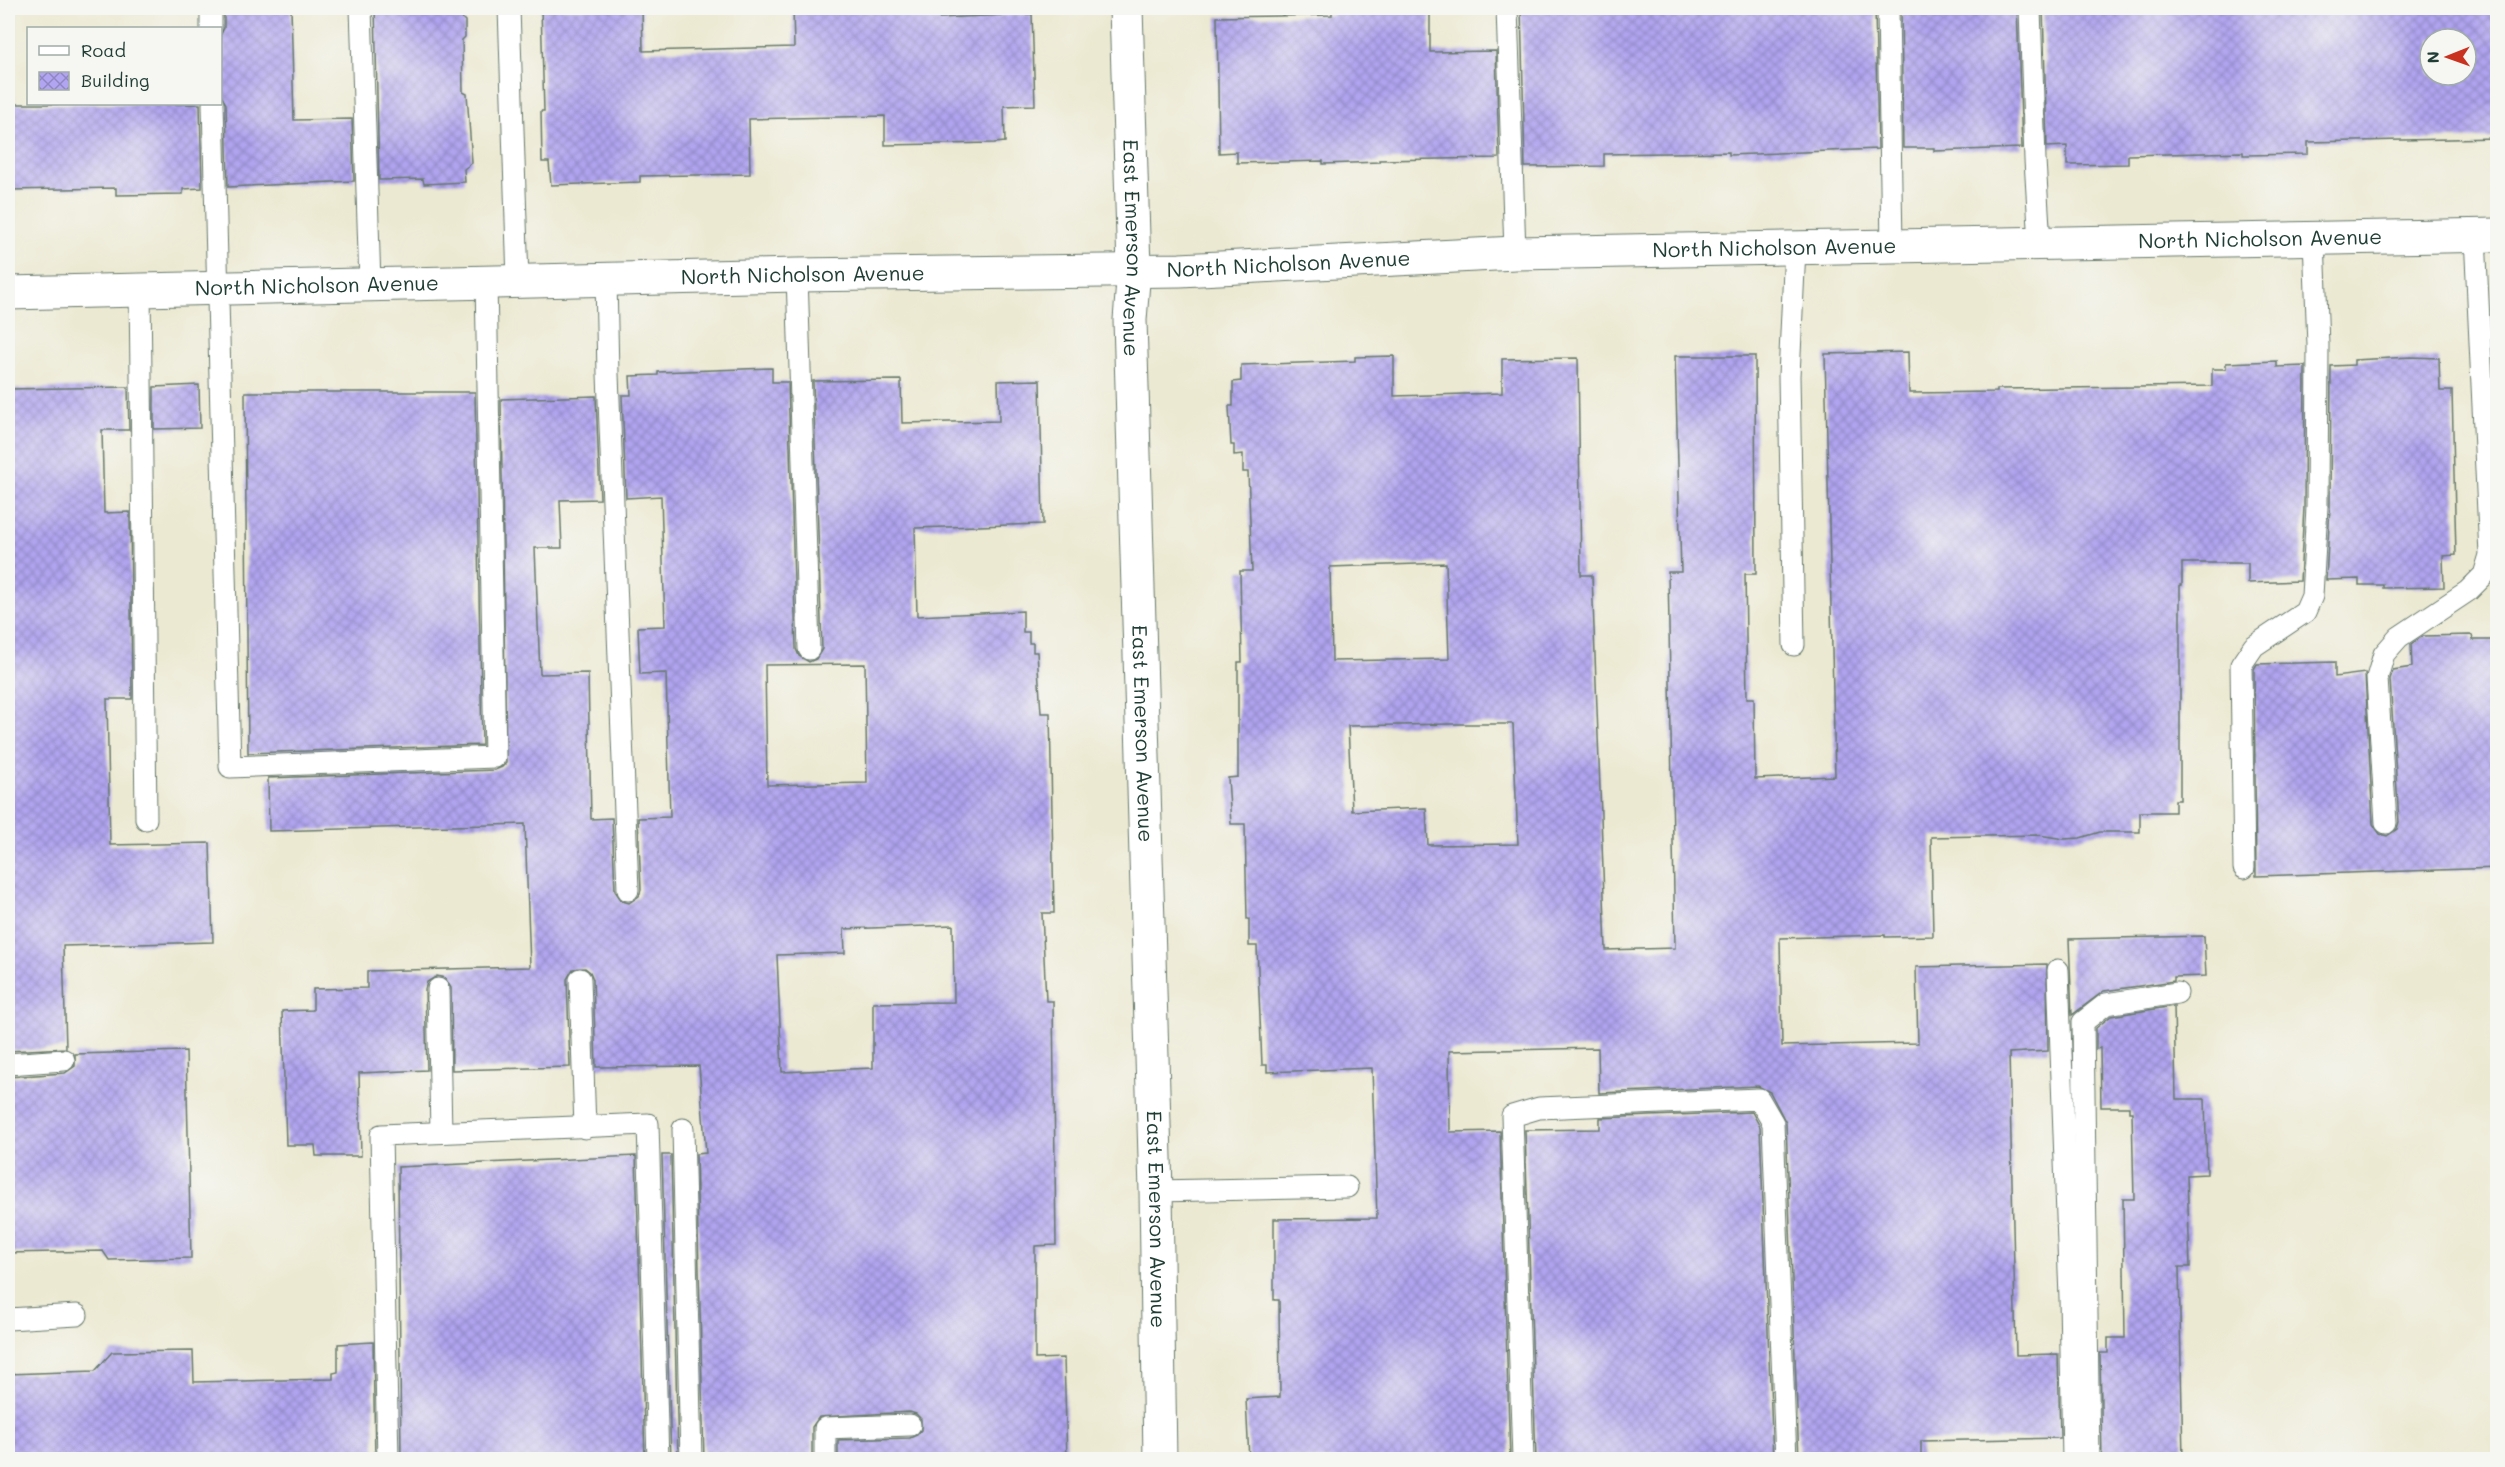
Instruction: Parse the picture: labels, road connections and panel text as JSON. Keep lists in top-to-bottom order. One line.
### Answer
{"streets":{"street":["North Nicholson Avenue","East Emerson Avenue"]},"crossings":[["North Nicholson Avenue","East Emerson Avenue"]],"legend":["Road","Building"],"north":"left"}
